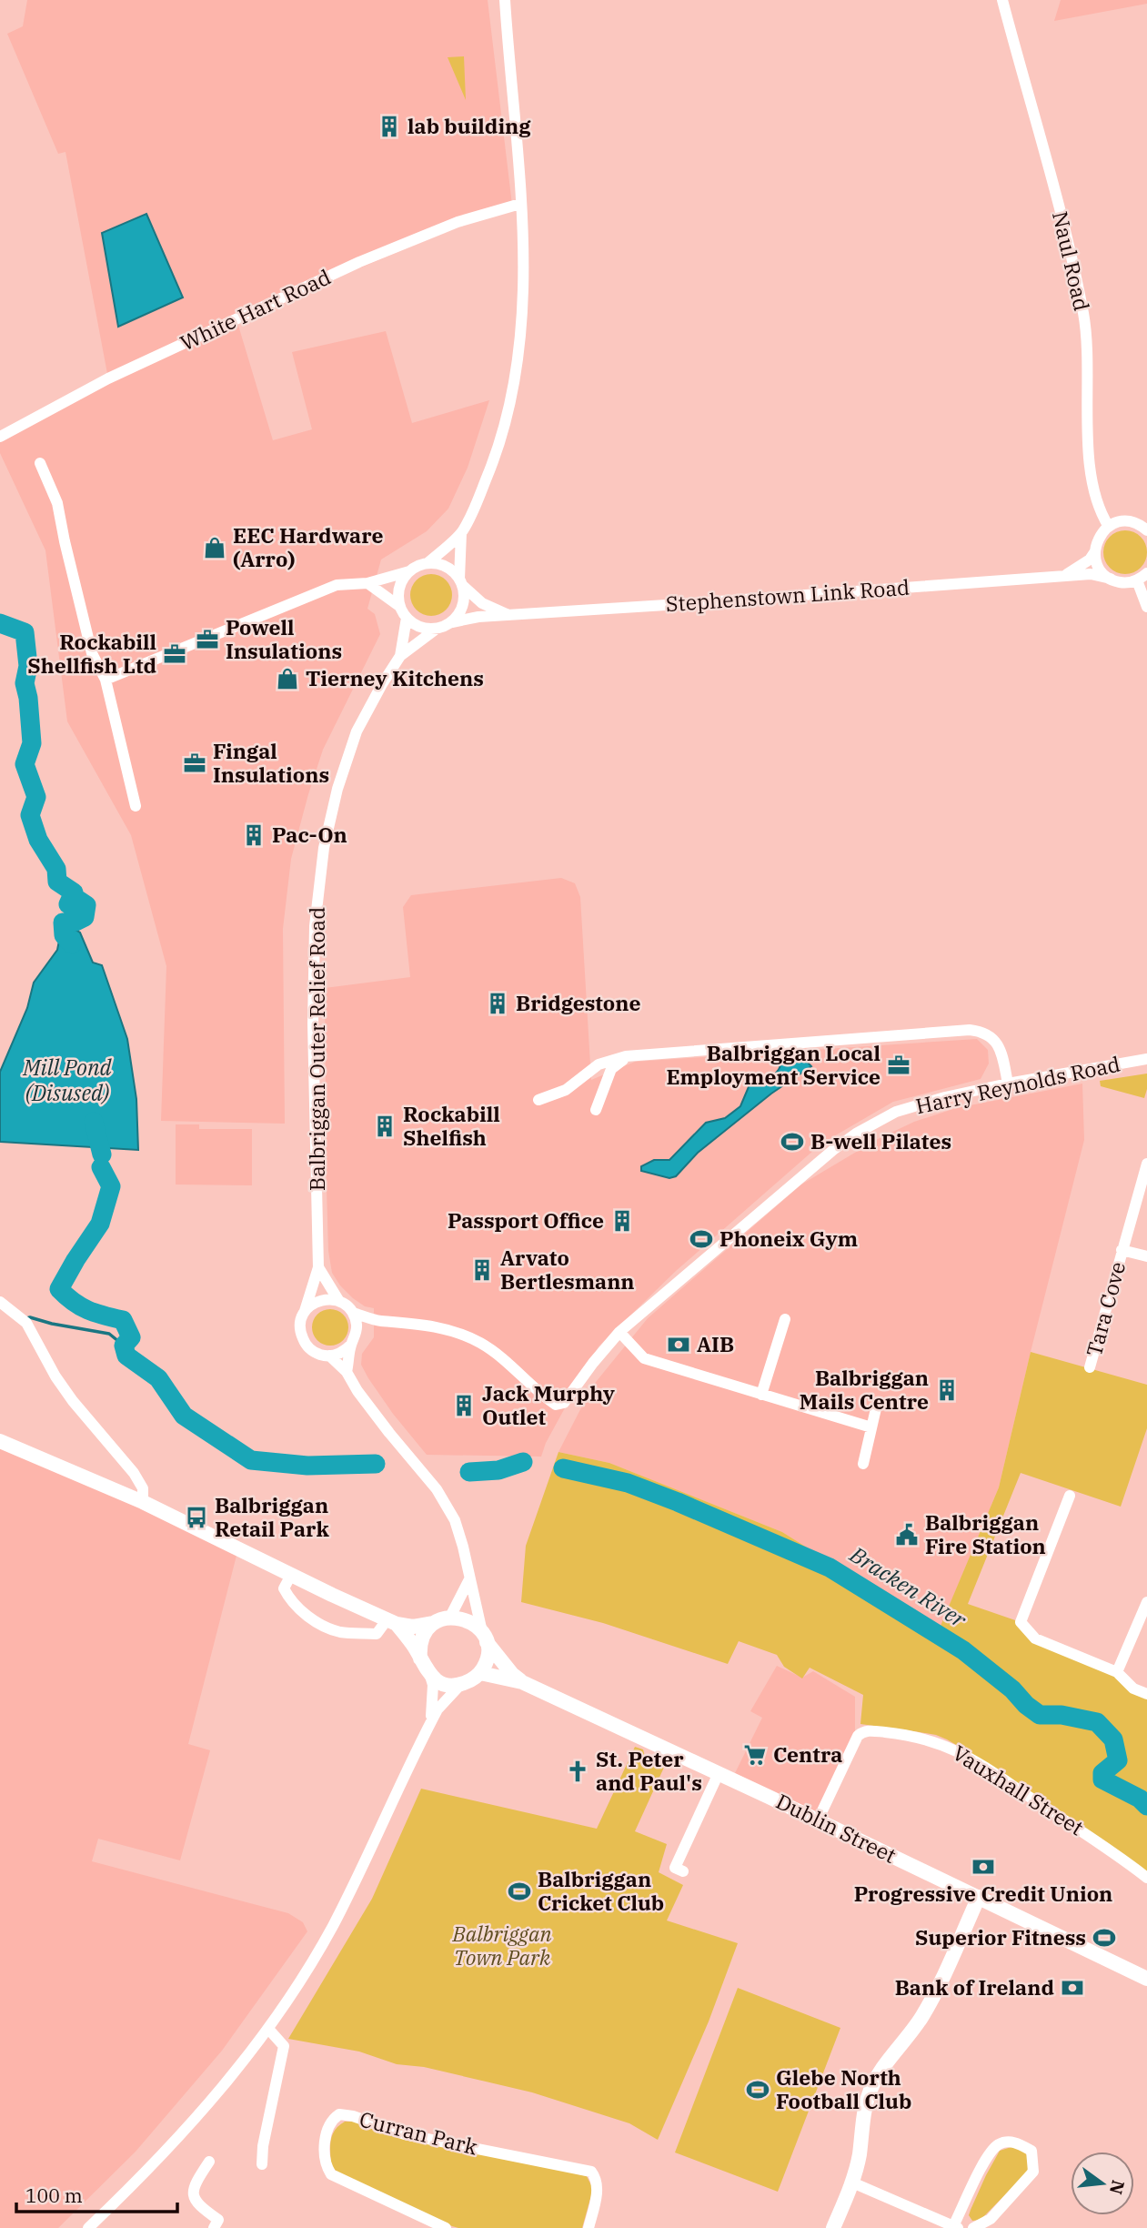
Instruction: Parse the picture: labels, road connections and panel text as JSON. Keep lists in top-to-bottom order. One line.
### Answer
{"streets":{"main road":["Dublin Street"],"street":["Naul Road","White Hart Road","Stephenstown Link Road","Balbriggan Outer Relief Road","Harry Reynolds Road","Tara Cove","Vauxhall Street","Curran Park"]},"crossings":[["Stephenstown Link Road","Balbriggan Outer Relief Road"],["Balbriggan Outer Relief Road","Harry Reynolds Road"],["Vauxhall Street","Dublin Street"]],"water":["Mill Pond (Disused)","Bracken River"],"parks":["Balbriggan Town Park"],"places":{"building":["lab building","Pac-On","Bridgestone","Rockabill Shelfish","Passport Office","Arvato Bertlesmann","Balbriggan Mails Centre","Jack Murphy Outlet"],"shop":["EEC Hardware (Arro)","Tierney Kitchens"],"office":["Powell Insulations","Rockabill Shellfish Ltd","Fingal Insulations","Balbriggan Local Employment Service"],"sports":["B-well Pilates","Phoneix Gym","Balbriggan Cricket Club","Superior Fitness","Glebe North Football Club"],"bank":["AIB","Progressive Credit Union","Bank of Ireland"],"bus stop":["Balbriggan Retail Park"],"public building":["Balbriggan Fire Station"],"supermarket":["Centra"],"church":["St. Peter and Paul's"]},"scale_bar":"100 m","north":"right"}
